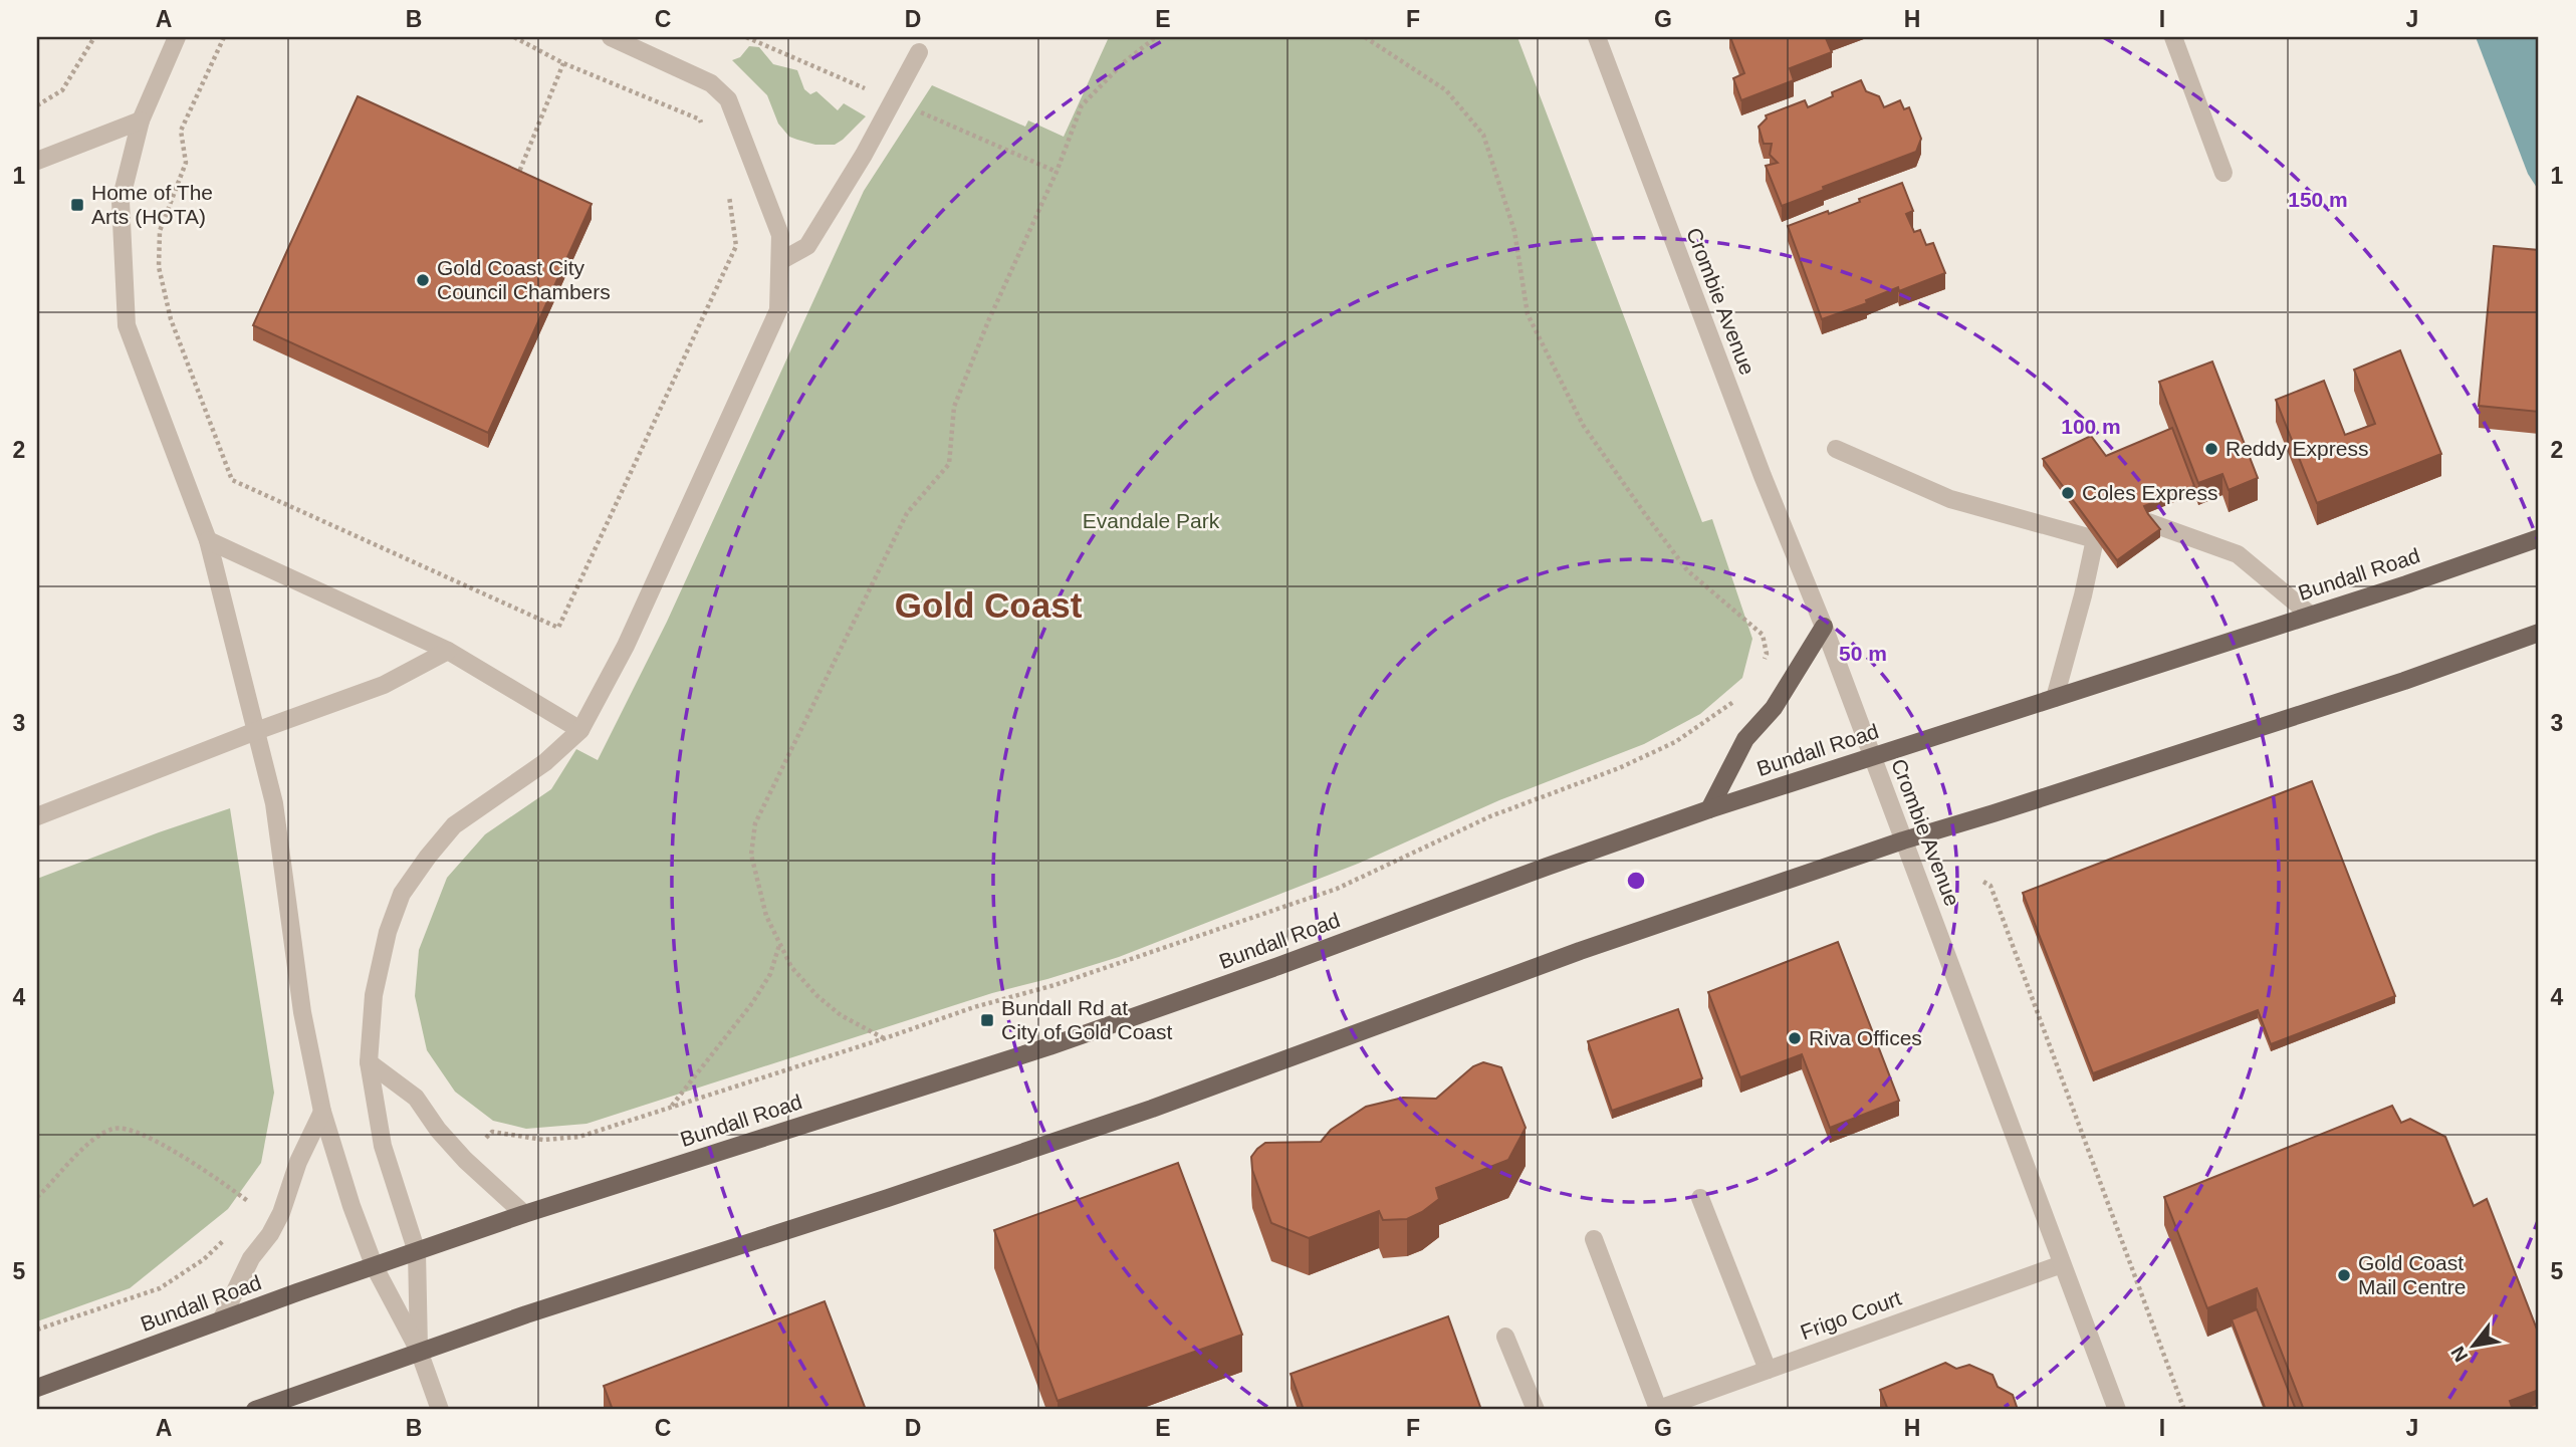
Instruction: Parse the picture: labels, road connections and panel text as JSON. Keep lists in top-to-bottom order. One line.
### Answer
{"streets":{"main road":["Bundall Road"],"street":["Crombie Avenue","Frigo Court"]},"crossings":[["Crombie Avenue","Bundall Road"],["Crombie Avenue","Frigo Court"]],"districts":["Gold Coast"],"parks":["Evandale Park"],"places":{"transit":["Home of The Arts (HOTA)","Bundall Rd at City of Gold Coast"],"other":["Gold Coast City Council Chambers","Reddy Express","Coles Express","Riva Offices","Gold Coast Mail Centre"]},"north":"bottom left","grid":{"columns":["A","B","C","D","E","F","G","H","I","J"],"rows":["1","2","3","4","5"]},"rings":["150 m","100 m","50 m"]}
